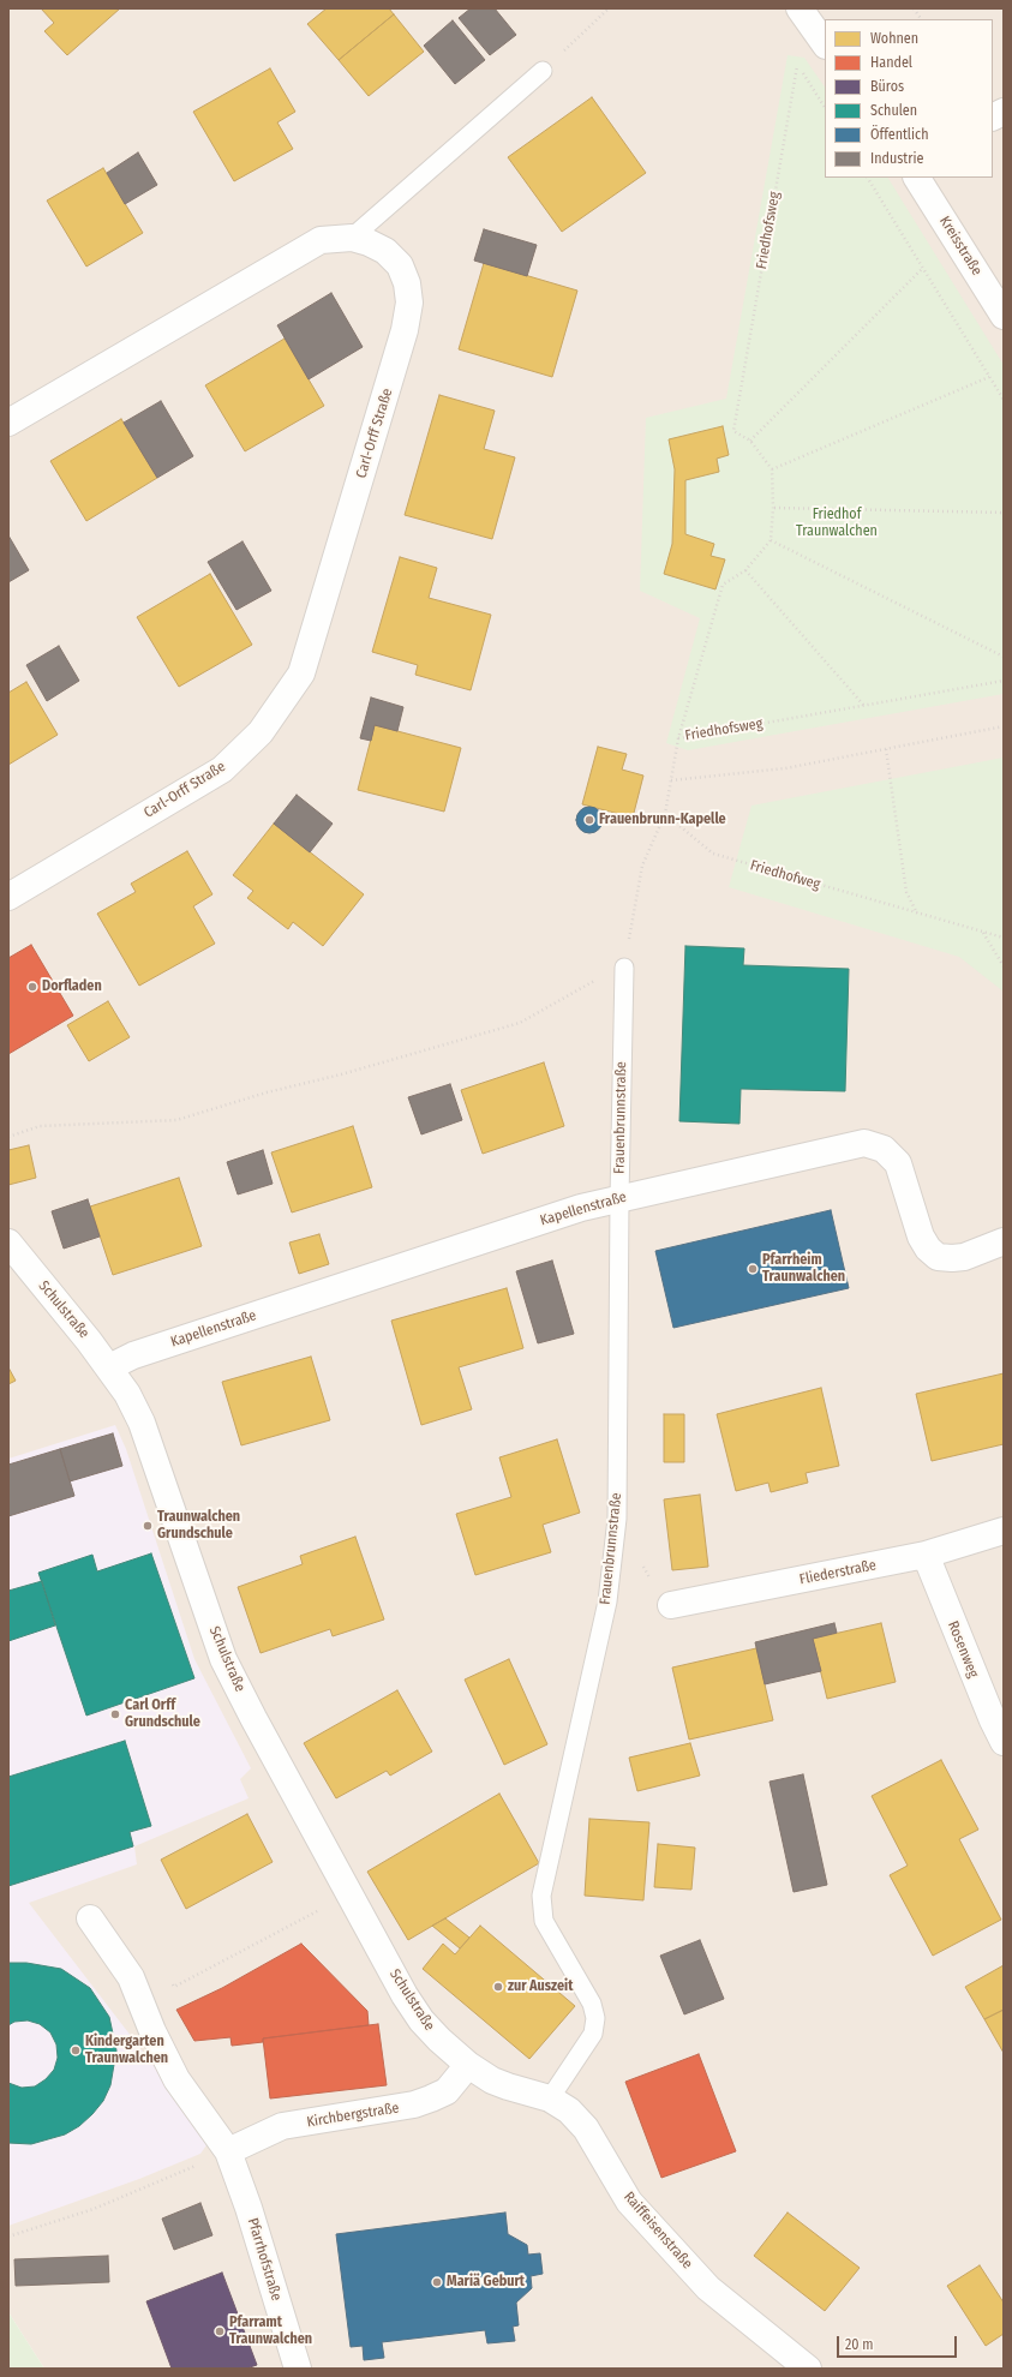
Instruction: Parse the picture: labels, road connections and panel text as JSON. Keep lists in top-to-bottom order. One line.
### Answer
{"streets":{"street":["Kreisstraße","Carl-Orff Straße","Kapellenstraße","Schulstraße","Fliederstraße","Rosenweg","Kirchbergstraße","Raiffeisenstraße","Pfarrhofstraße"],"lane":["Frauenbrunnstraße"],"path":["Friedhofsweg","Friedhofweg"]},"crossings":[["Frauenbrunnstraße","Kapellenstraße"],["Frauenbrunnstraße","Raiffeisenstraße"],["Kapellenstraße","Schulstraße"],["Schulstraße","Kirchbergstraße"],["Schulstraße","Raiffeisenstraße"],["Fliederstraße","Rosenweg"],["Kirchbergstraße","Raiffeisenstraße"],["Kirchbergstraße","Pfarrhofstraße"]],"parks":["Friedhof Traunwalchen"],"places":["Frauenbrunn-Kapelle","Dorfladen","Pfarrheim Traunwalchen","Traunwalchen Grundschule","Carl Orff Grundschule","zur Auszeit","Kindergarten Traunwalchen","Mariä Geburt","Pfarramt Traunwalchen"],"legend":["Wohnen","Handel","Büros","Schulen","Öffentlich","Industrie"],"scale_bar":"20 m"}
